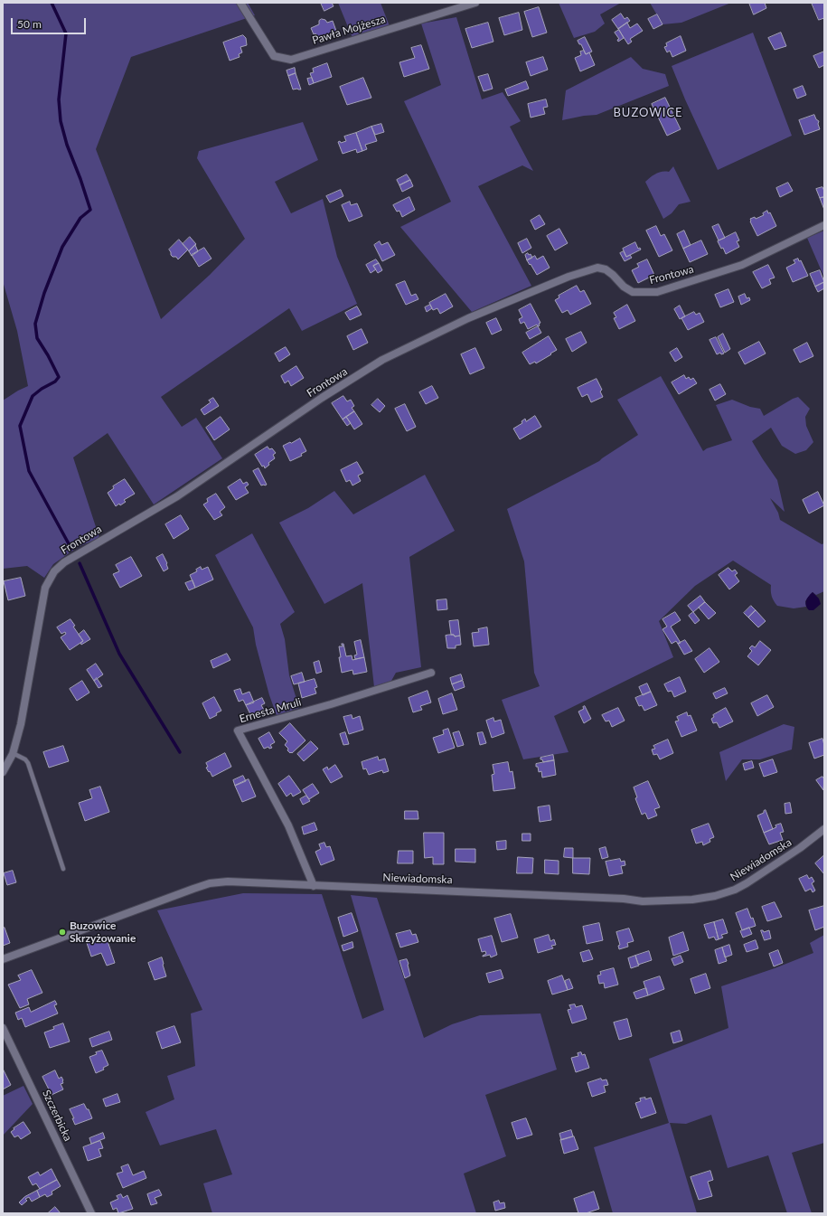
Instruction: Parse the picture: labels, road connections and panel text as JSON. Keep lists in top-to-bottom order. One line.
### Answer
{"streets":{"street":["Pawła Mojżesza","Frontowa","Ernesta Mruli","Niewiadomska","Szczerbicka"]},"crossings":[["Ernesta Mruli","Niewiadomska"]],"districts":["BUZOWICE"],"places":["Buzowice Skrzyżowanie"],"scale_bar":"50 m"}
